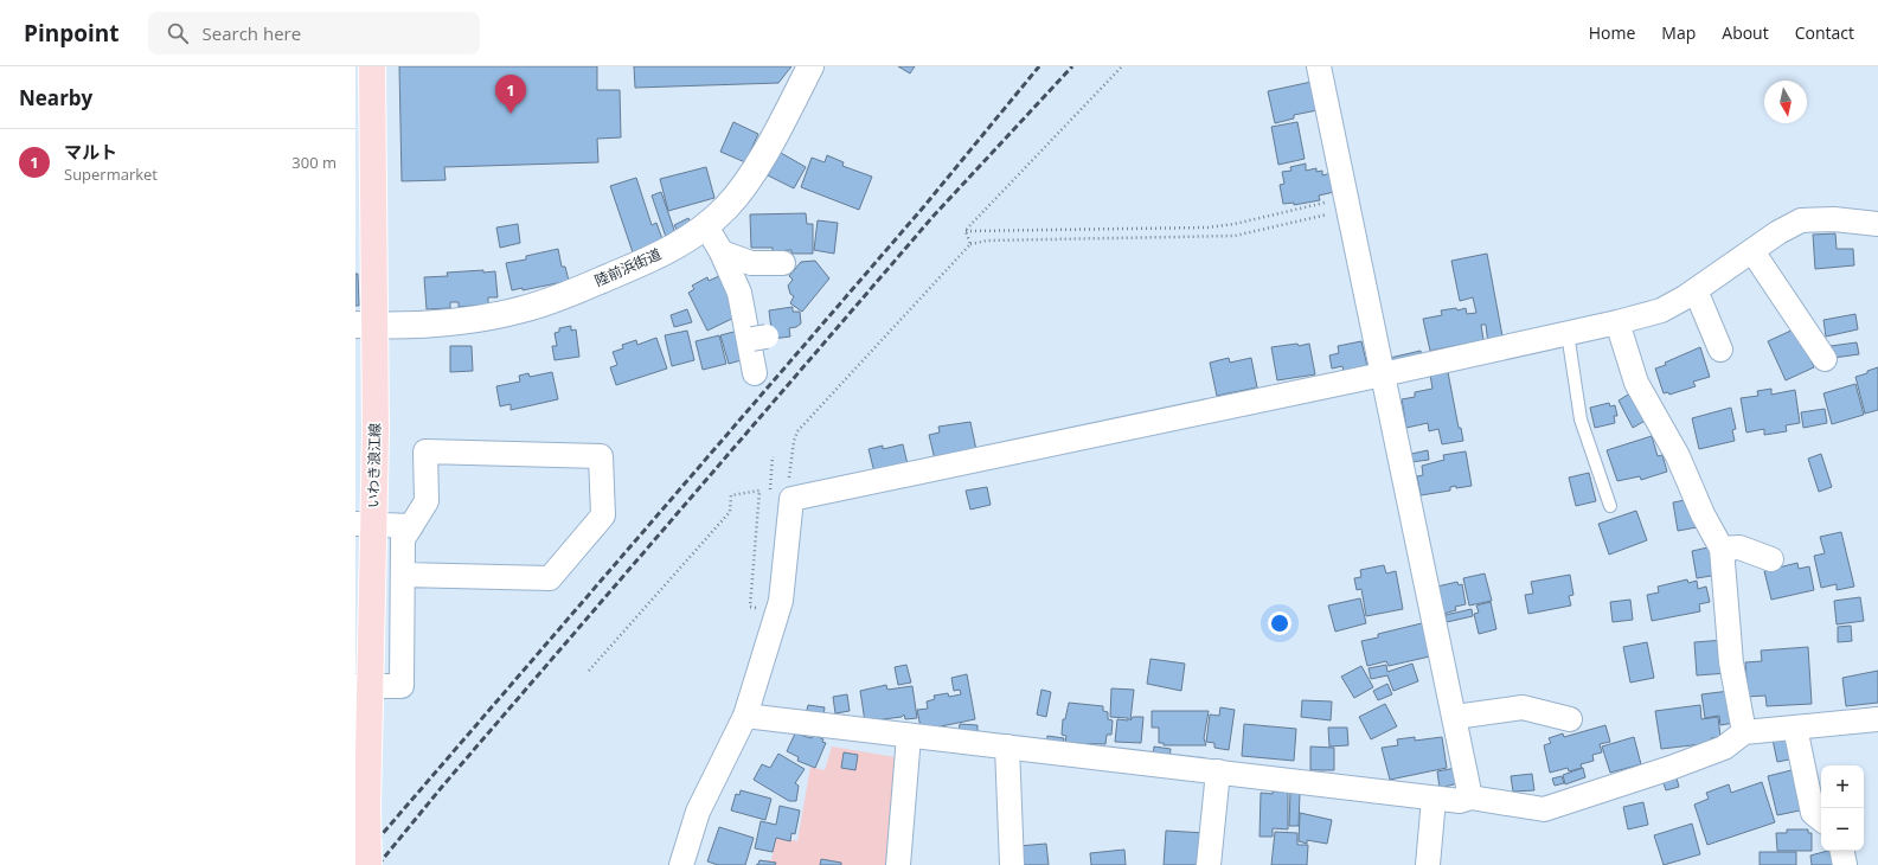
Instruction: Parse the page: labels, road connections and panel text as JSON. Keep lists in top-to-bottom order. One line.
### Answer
{"streets":{"main road":["いわき浪江線"],"street":["陸前浜街道"]},"crossings":[["陸前浜街道","いわき浪江線"]],"north":"bottom","page":{"header":"Pinpoint","search":"Search here","nav":["Home","Map","About","Contact"],"heading":"Nearby","pins":"1","list":[{"mark":"1","name":"マルト","note":"Supermarket","value":"300 m"}],"map_buttons":["+","−"]}}
